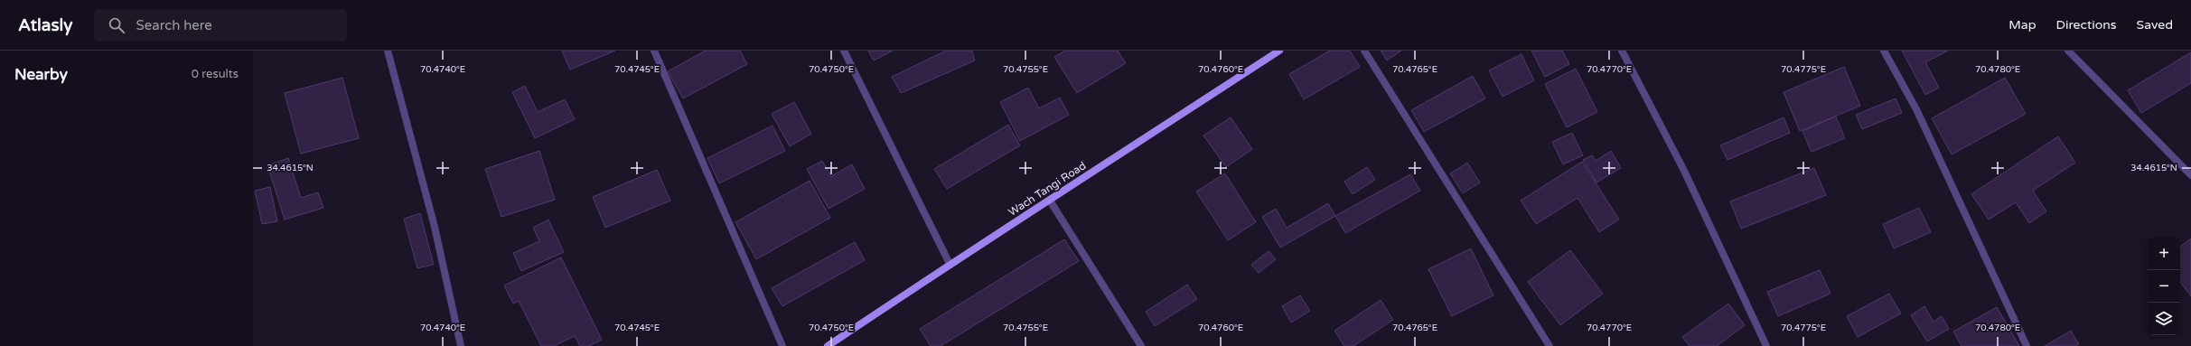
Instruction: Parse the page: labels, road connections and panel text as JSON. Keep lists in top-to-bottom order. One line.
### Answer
{"streets":{"main road":["Wach Tangi Road"]},"page":{"header":"Atlasly","search":"Search here","nav":["Map","Directions","Saved"],"heading":["Nearby","0 results"],"map_buttons":["+","−"]},"coordinates":["70.4740°E","70.4745°E","70.4750°E","70.4755°E","70.4760°E","70.4765°E","70.4770°E","70.4775°E","70.4780°E","34.4615°N"]}
